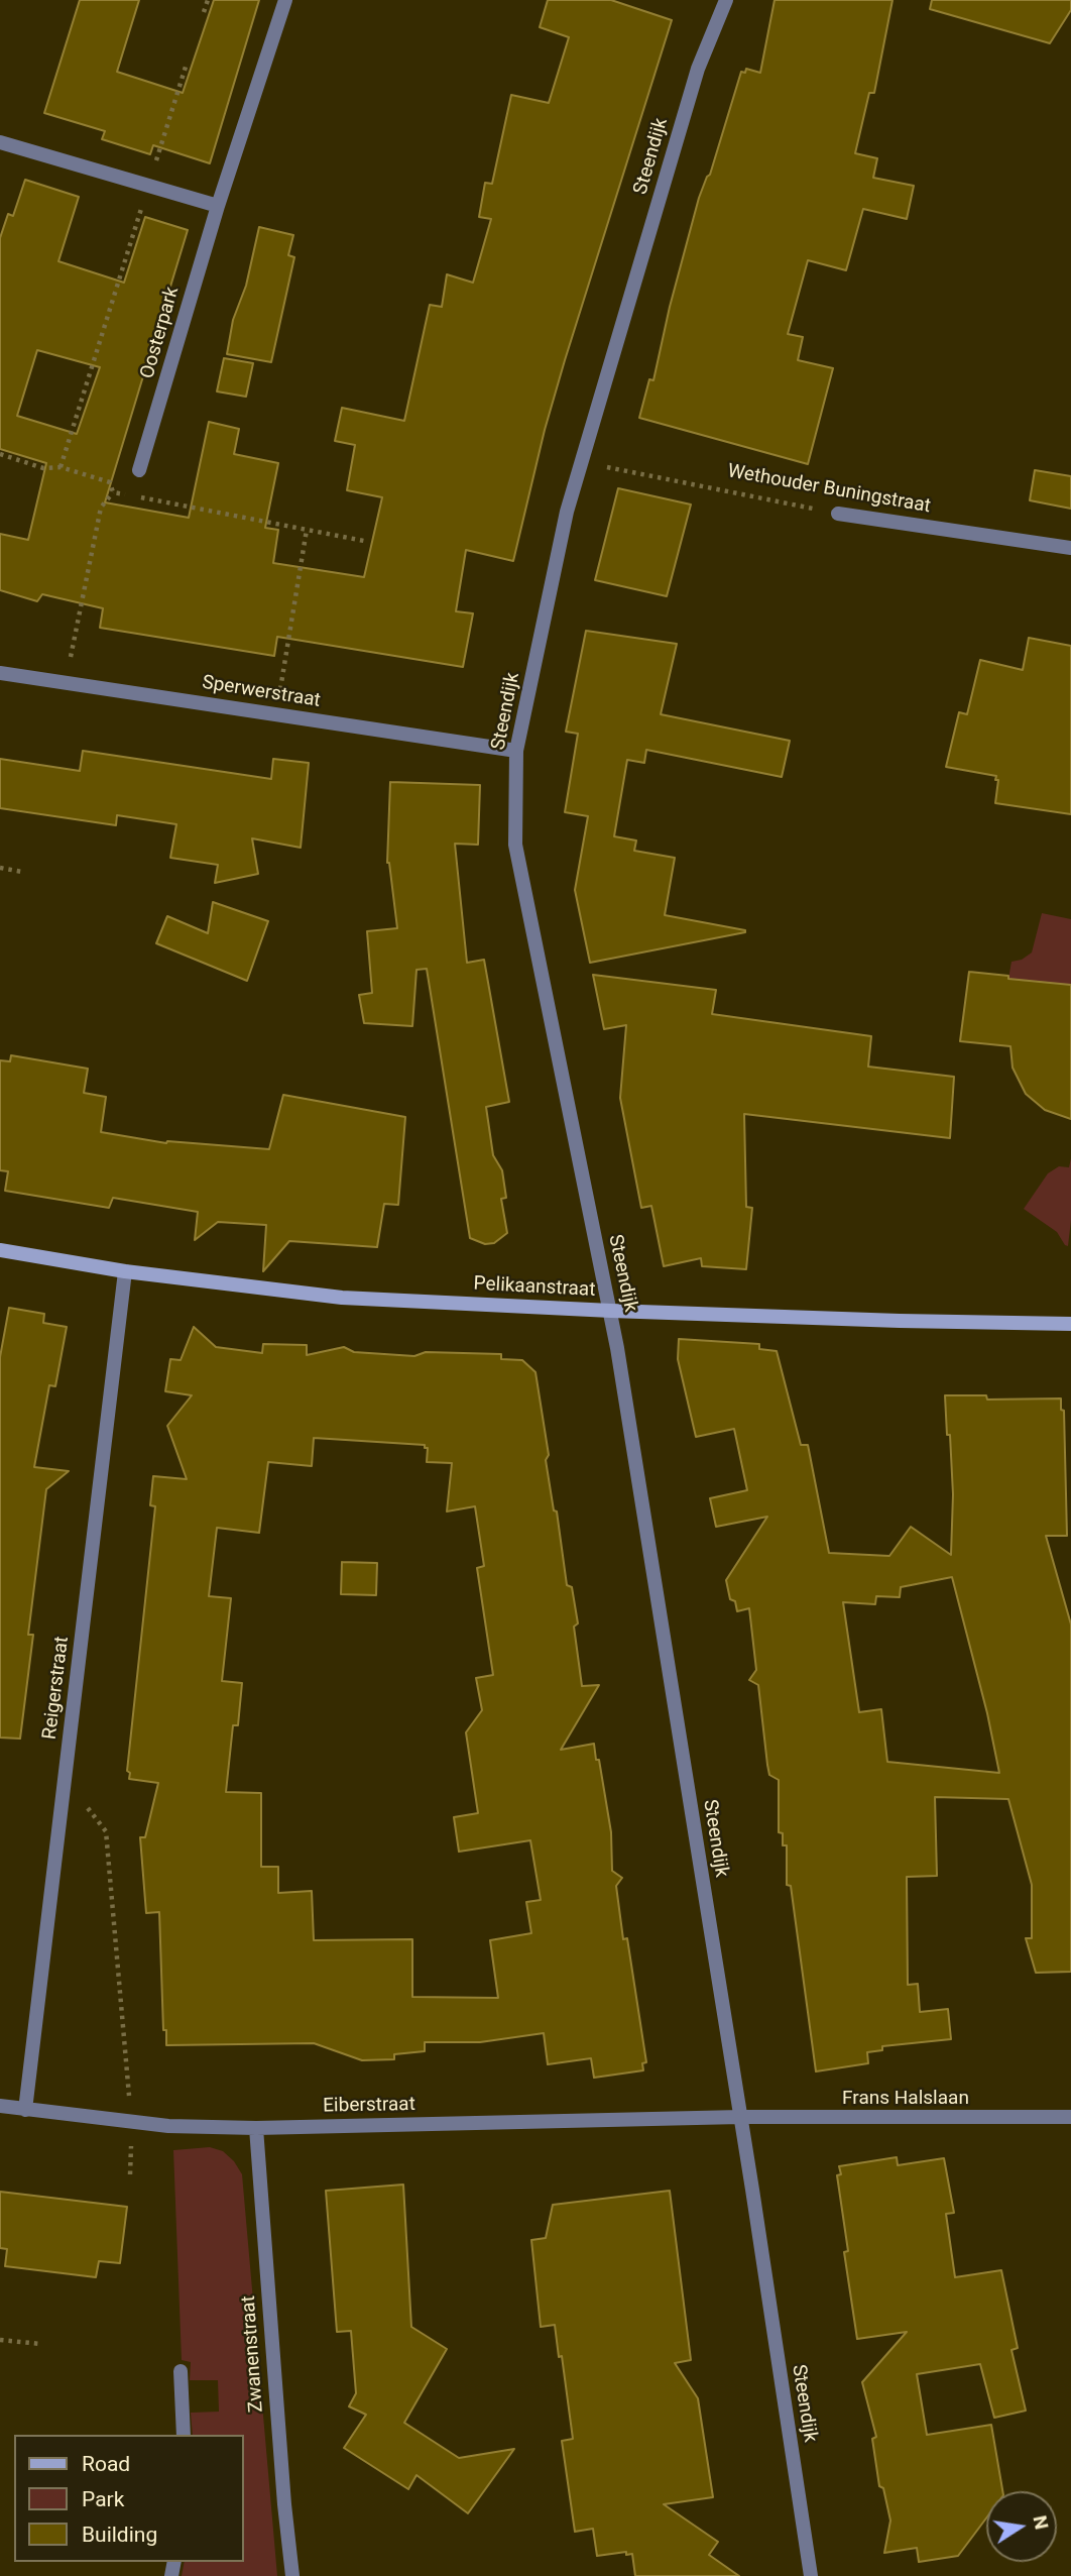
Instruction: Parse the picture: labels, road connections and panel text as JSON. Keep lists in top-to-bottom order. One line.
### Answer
{"streets":{"street":["Steendijk","Oosterpark","Wethouder Buningstraat","Sperwerstraat","Pelikaanstraat","Reigerstraat","Frans Halslaan","Eiberstraat","Zwanenstraat"]},"crossings":[["Steendijk","Wethouder Buningstraat"],["Steendijk","Sperwerstraat"],["Steendijk","Pelikaanstraat"],["Steendijk","Frans Halslaan"],["Steendijk","Eiberstraat"],["Pelikaanstraat","Reigerstraat"],["Reigerstraat","Eiberstraat"],["Frans Halslaan","Eiberstraat"],["Eiberstraat","Zwanenstraat"]],"legend":["Road","Park","Building"],"north":"right"}
